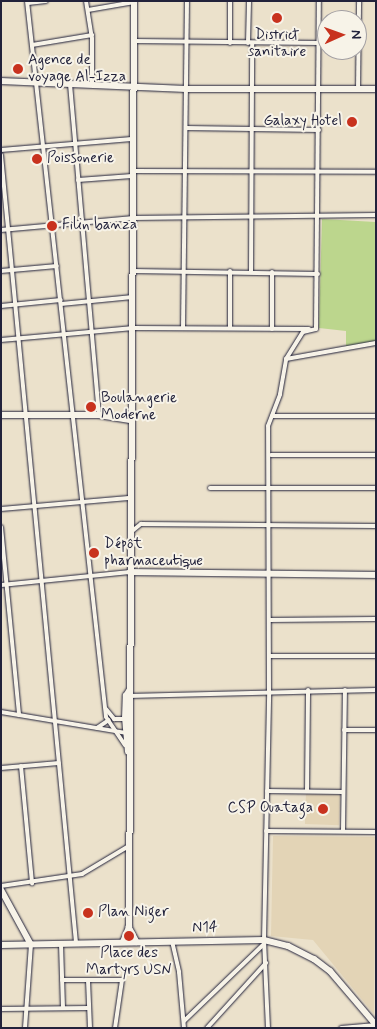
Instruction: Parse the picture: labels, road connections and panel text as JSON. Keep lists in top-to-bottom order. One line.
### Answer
{"streets":{"main road":["N14"]},"places":["District sanitaire","Agence de voyage Al-Izza","Galaxy Hotel","Poissonerie","Filin banza","Boulangerie Moderne","Dépôt pharmaceutique","CSP Ouataga","Plan Niger","Place des Martyrs USN"],"north":"right"}
